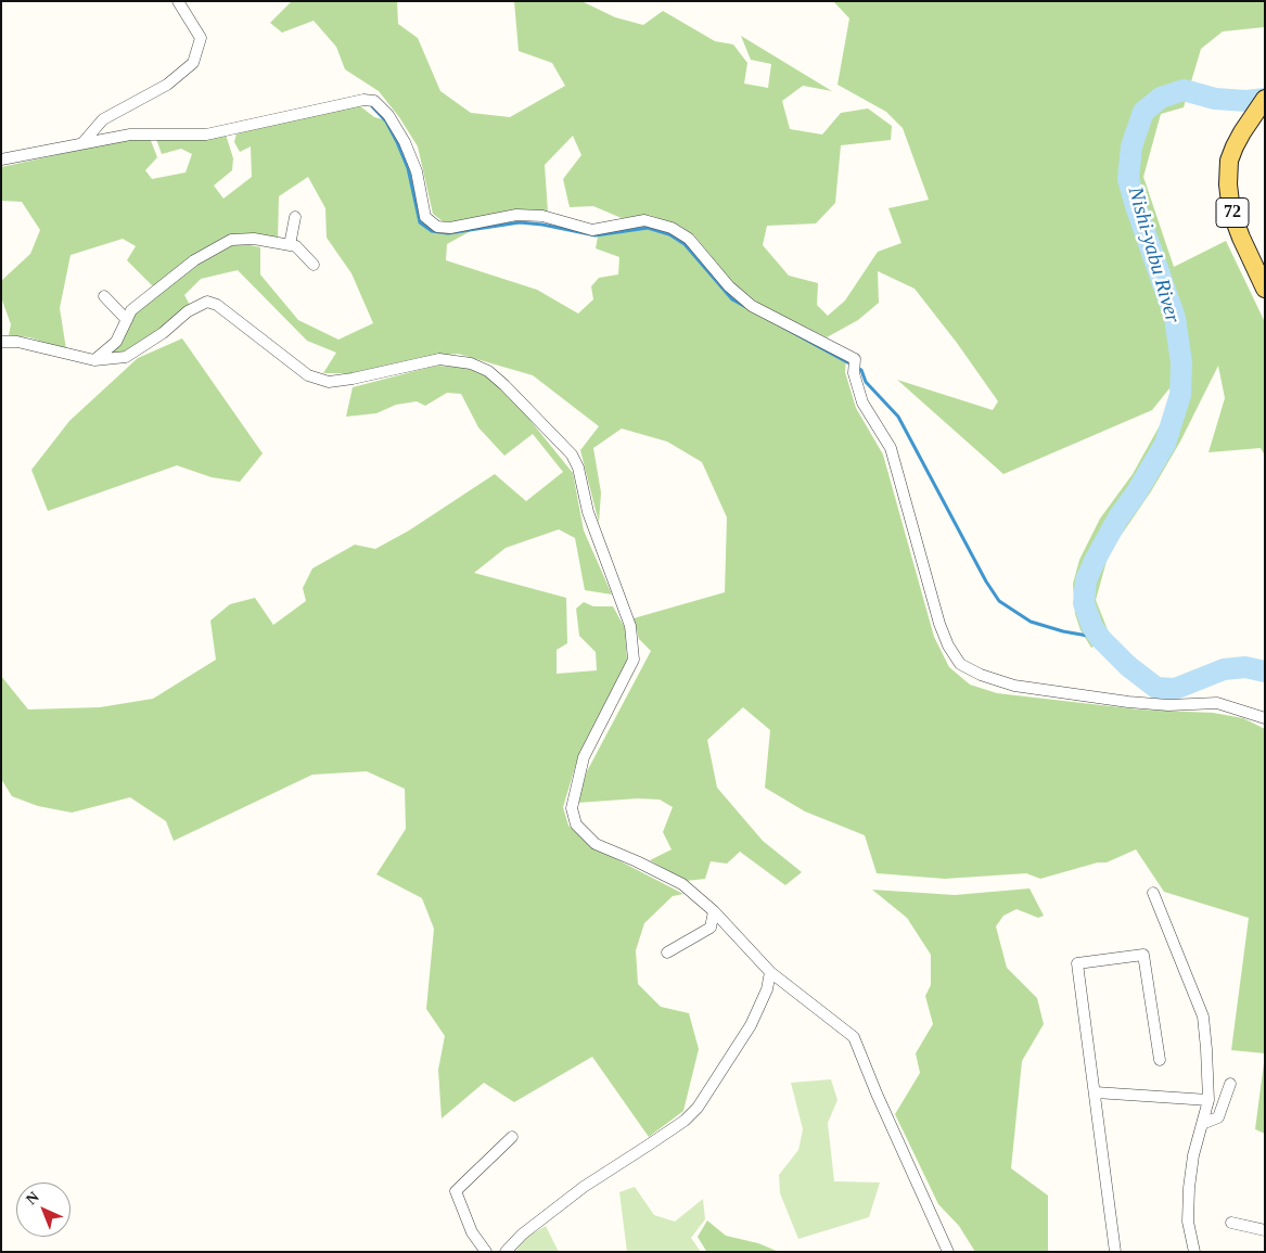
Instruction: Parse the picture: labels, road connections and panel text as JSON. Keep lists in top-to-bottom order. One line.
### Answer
{"streets":{"main road":["72"]},"water":["Nishi-yabu River"],"north":"top left"}
